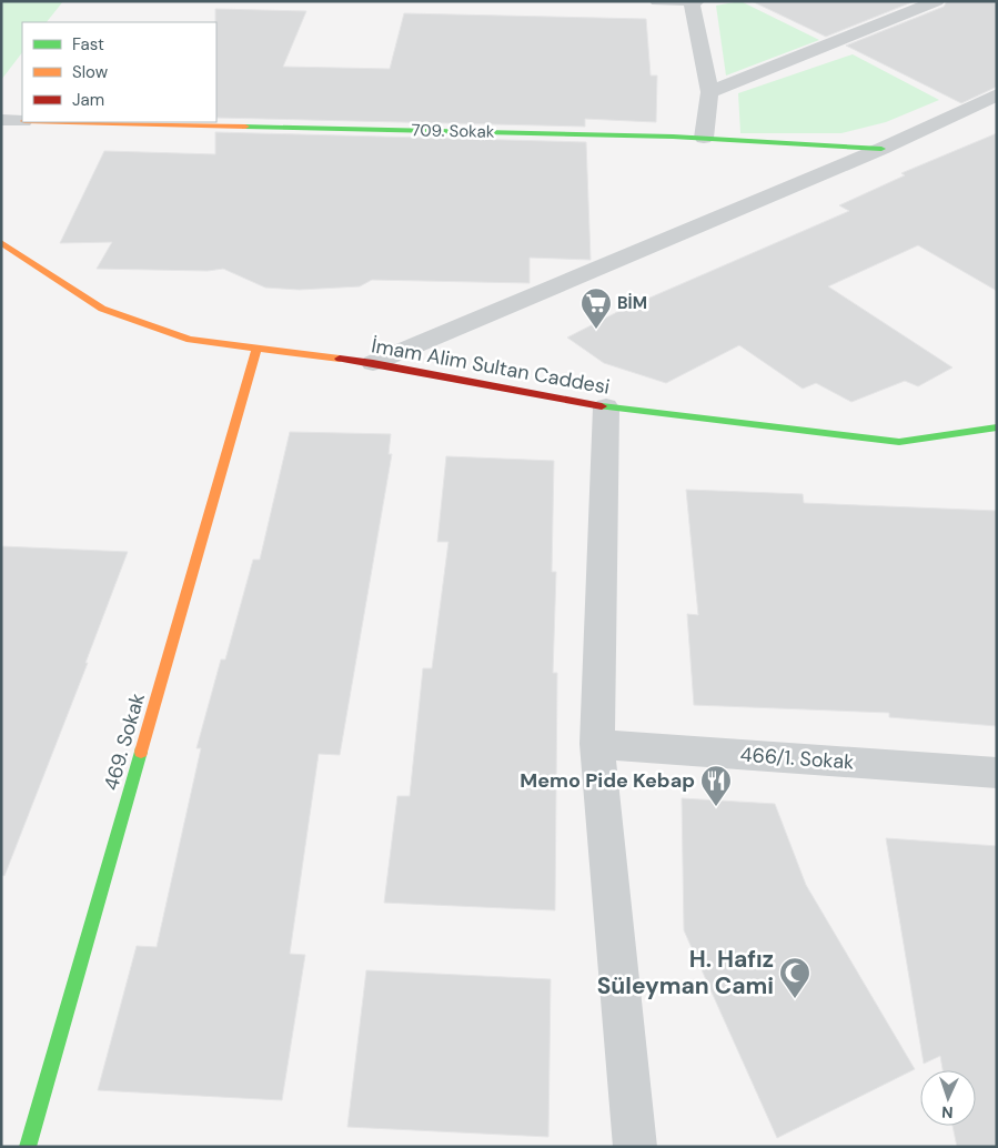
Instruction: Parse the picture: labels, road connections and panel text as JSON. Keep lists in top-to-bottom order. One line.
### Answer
{"streets":{"street":["709. Sokak","İmam Alim Sultan Caddesi","469. Sokak","466/1. Sokak"]},"crossings":[["İmam Alim Sultan Caddesi","469. Sokak"]],"places":{"supermarket":["BİM"],"restaurant":["Memo Pide Kebap"],"mosque":["H. Hafız Süleyman Cami"]},"legend":["Fast","Slow","Jam"],"north":"bottom"}
